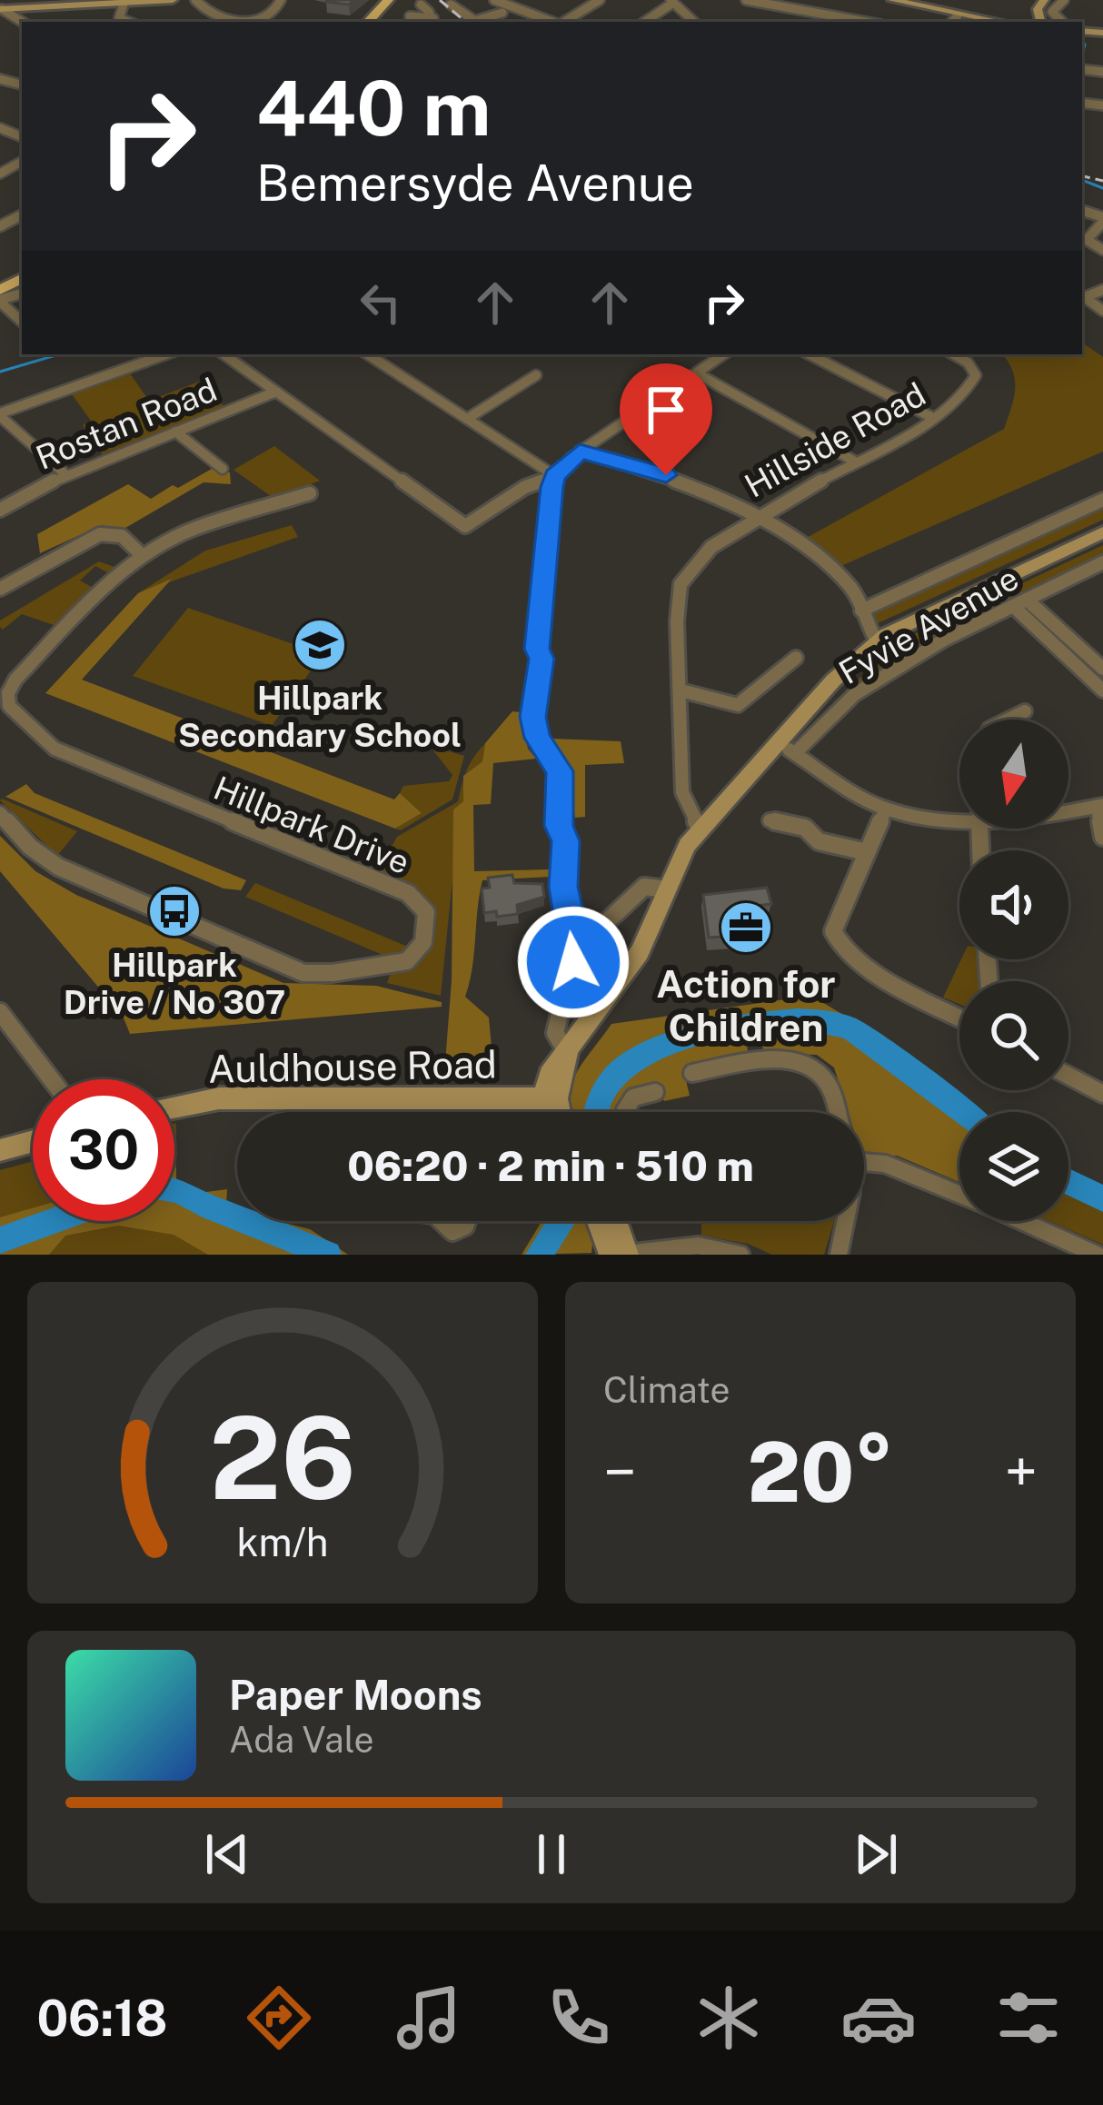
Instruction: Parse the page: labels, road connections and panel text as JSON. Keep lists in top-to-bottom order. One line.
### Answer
{"streets":{"main road":["Auldhouse Road"],"street":["Rostan Road","Hillside Road","Fyvie Avenue","Hillpark Drive"]},"places":{"school or university":["Hillpark Secondary School"],"bus stop":["Hillpark Drive / No 307"],"office":["Action for Children"]},"north":"bottom","page":{"turn":["440 m","Bemersyde Avenue"],"limit":"30","trip":"06:20 · 2 min · 510 m","tile":"Climate","heat":["−","20°","+"],"song":["Paper Moons","Ada Vale"],"tabs":"06:18","gauge":["26","km/h"]}}
